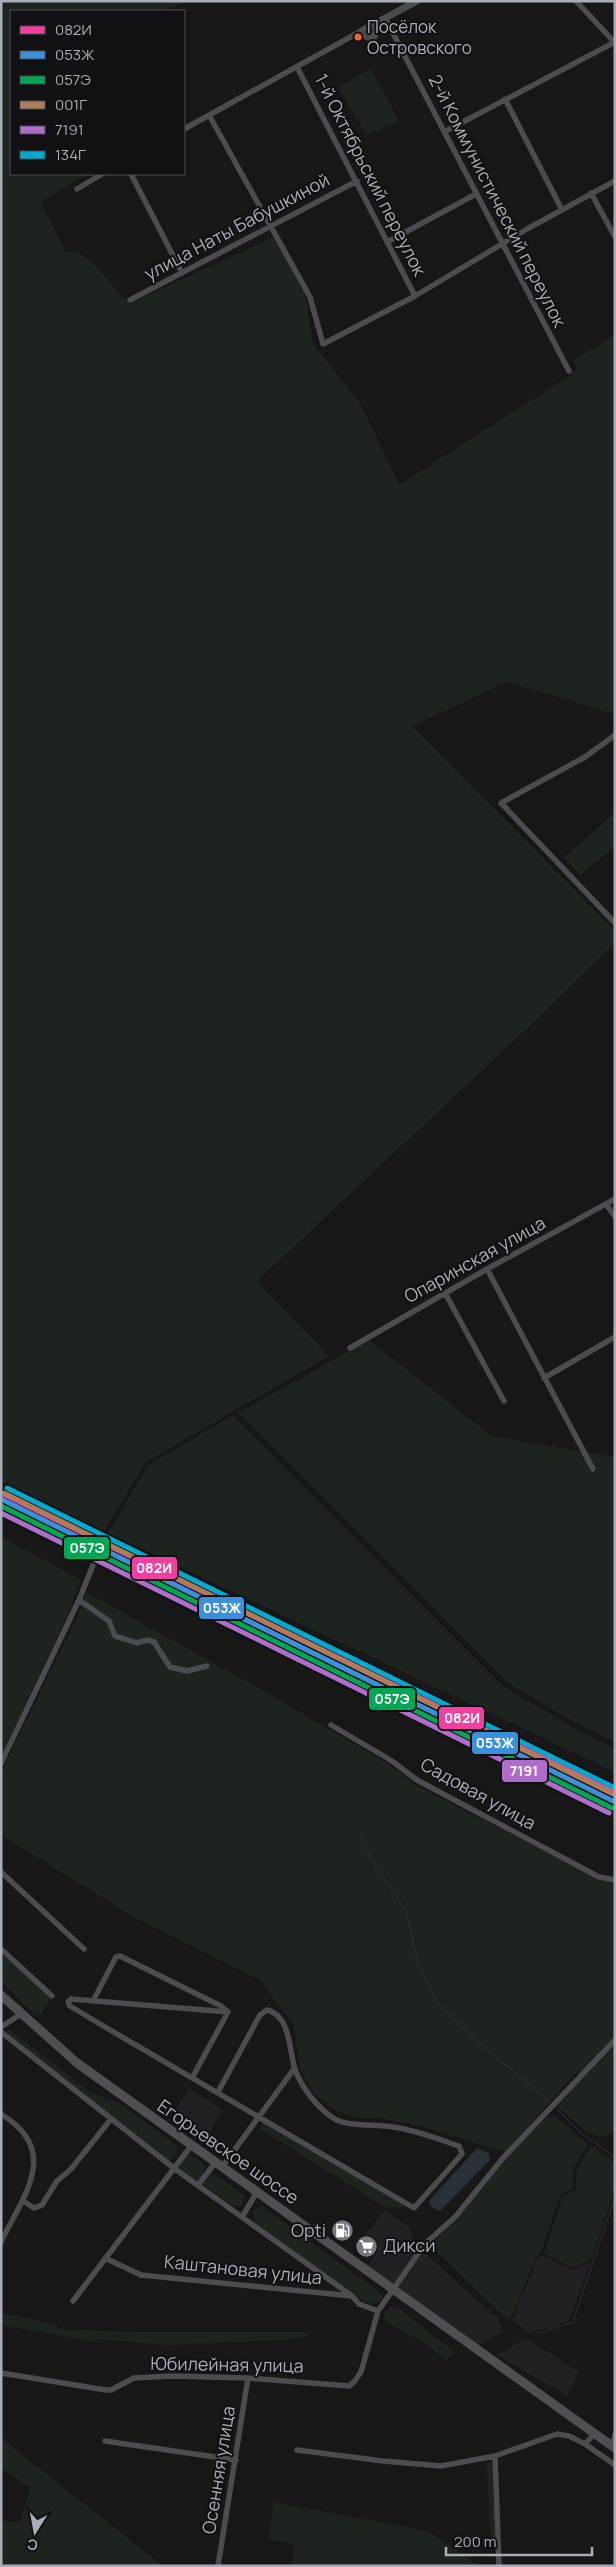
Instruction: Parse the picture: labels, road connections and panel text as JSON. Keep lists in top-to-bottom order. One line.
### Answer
{"streets":{"main road":["Егорьевское шоссе"],"street":["1-й Октябрьский переулок","2-й Коммунистический переулок","улица Наты Бабушкиной","Опаринская улица","Садовая улица","Каштановая улица","Юбилейная улица","Осенняя улица"]},"crossings":[["1-й Октябрьский переулок","улица Наты Бабушкиной"],["Егорьевское шоссе","Юбилейная улица"],["Каштановая улица","Юбилейная улица"],["Юбилейная улица","Осенняя улица"]],"places":{"other":["Посёлок Островского"],"fuel station":["Opti"],"supermarket":["Дикси"]},"lines":["transit line 134Г","transit line 082И","transit line 001Г","transit line 053Ж","transit line 057Э","transit line 7191"],"legend":["082И","053Ж","057Э","001Г","7191","134Г"],"scale_bar":"200 m","north":"bottom"}
